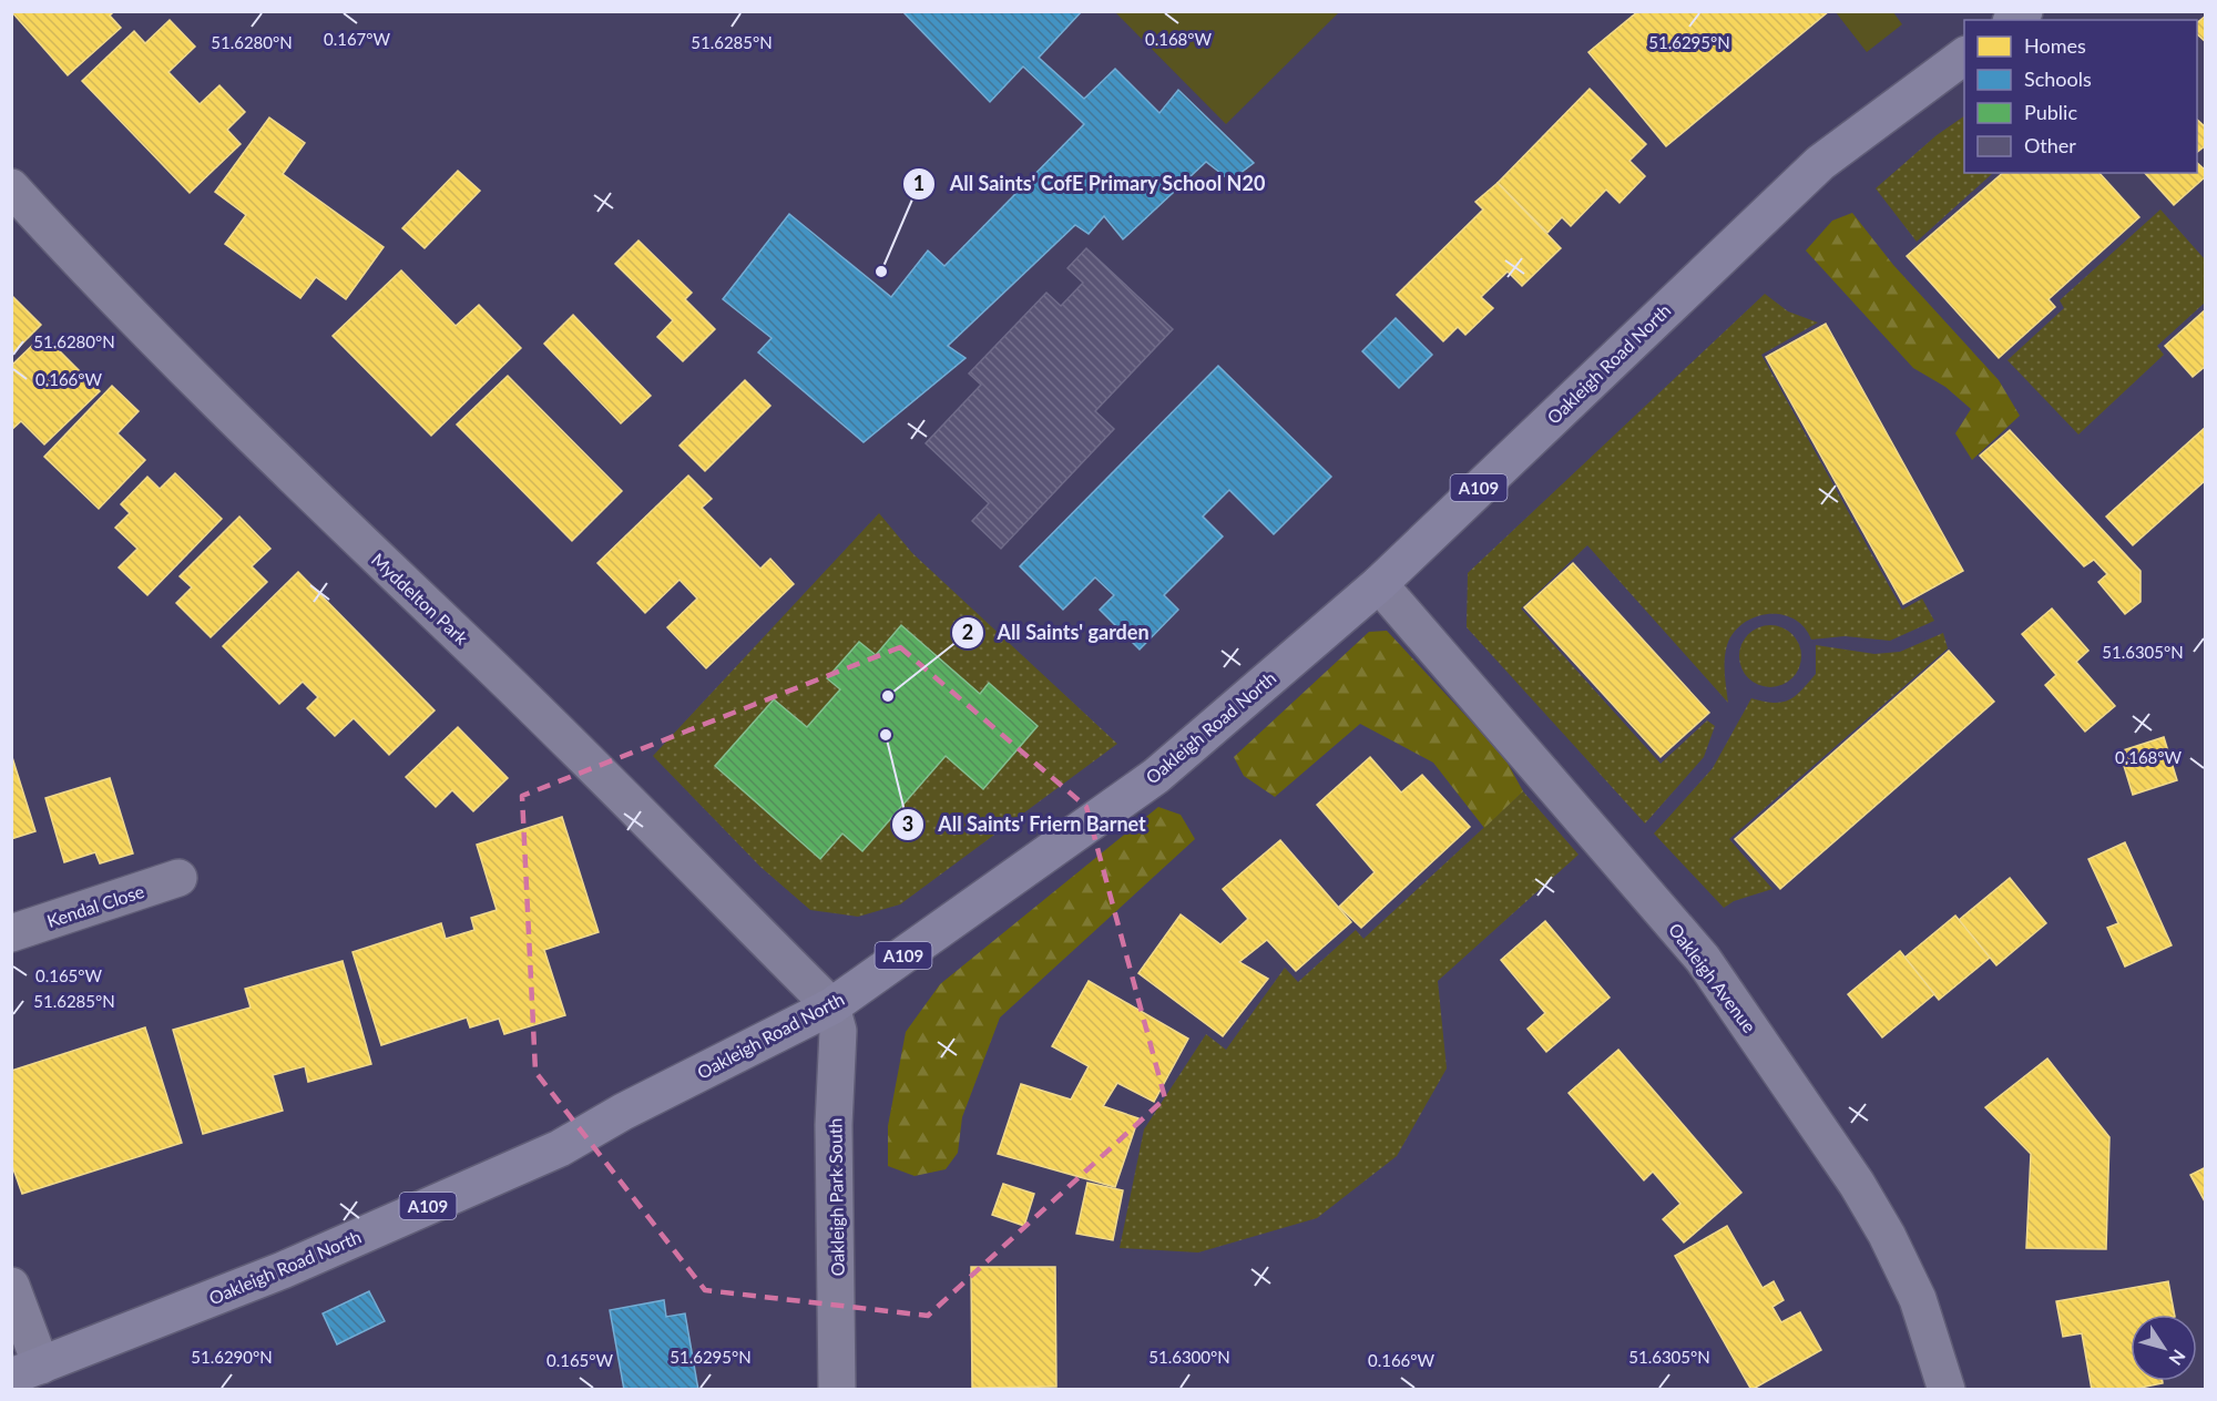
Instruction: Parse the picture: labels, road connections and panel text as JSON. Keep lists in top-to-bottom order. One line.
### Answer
{"streets":{"main road":["Oakleigh Road North","A109"],"street":["Myddelton Park","Kendal Close","Oakleigh Avenue","Oakleigh Park South"]},"crossings":[["Oakleigh Road North","Myddelton Park"],["Oakleigh Road North","Oakleigh Avenue"],["Oakleigh Road North","Oakleigh Park South"],["Myddelton Park","Oakleigh Park South"]],"places":["All Saints' CofE Primary School N20","All Saints' garden","All Saints' Friern Barnet"],"legend":["Homes","Schools","Public","Other"],"north":"bottom right","coordinates":["0.167°W","0.168°W","51.6280°N","51.6285°N","51.6295°N","0.166°W","51.6305°N","0.165°W","51.6290°N","51.6300°N"]}
